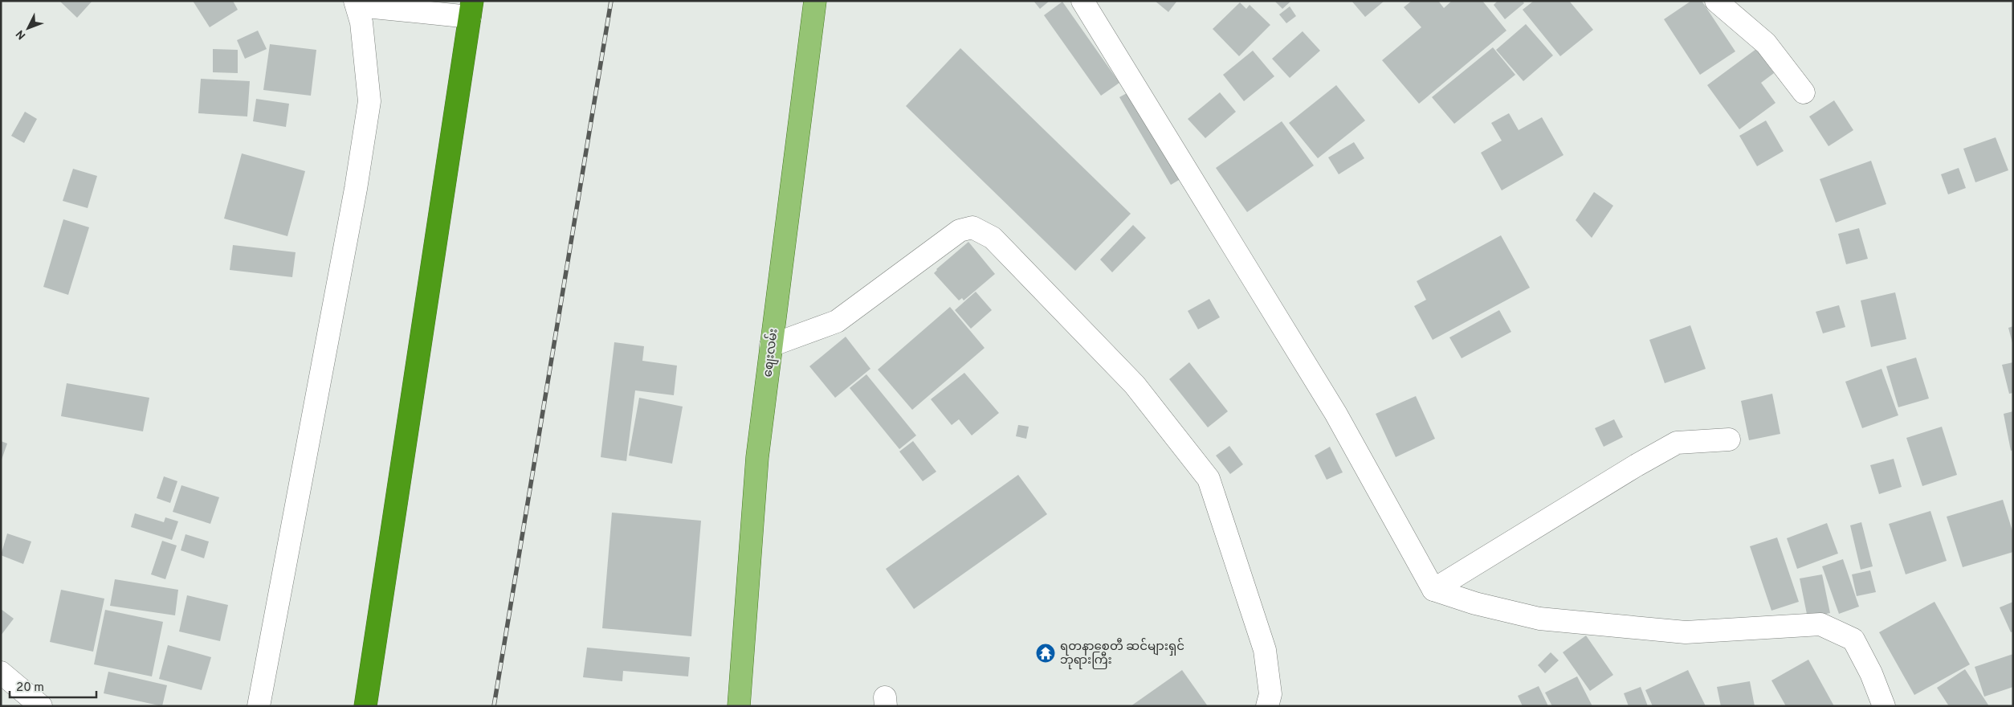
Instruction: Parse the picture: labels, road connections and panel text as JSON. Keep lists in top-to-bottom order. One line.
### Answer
{"streets":{"main road":["စျေးလမ်း"]},"places":{"temple":["ရတနာစေတီ ဆင်များရှင် ဘုရားကြီး"]},"scale_bar":"20 m","north":"bottom left"}
